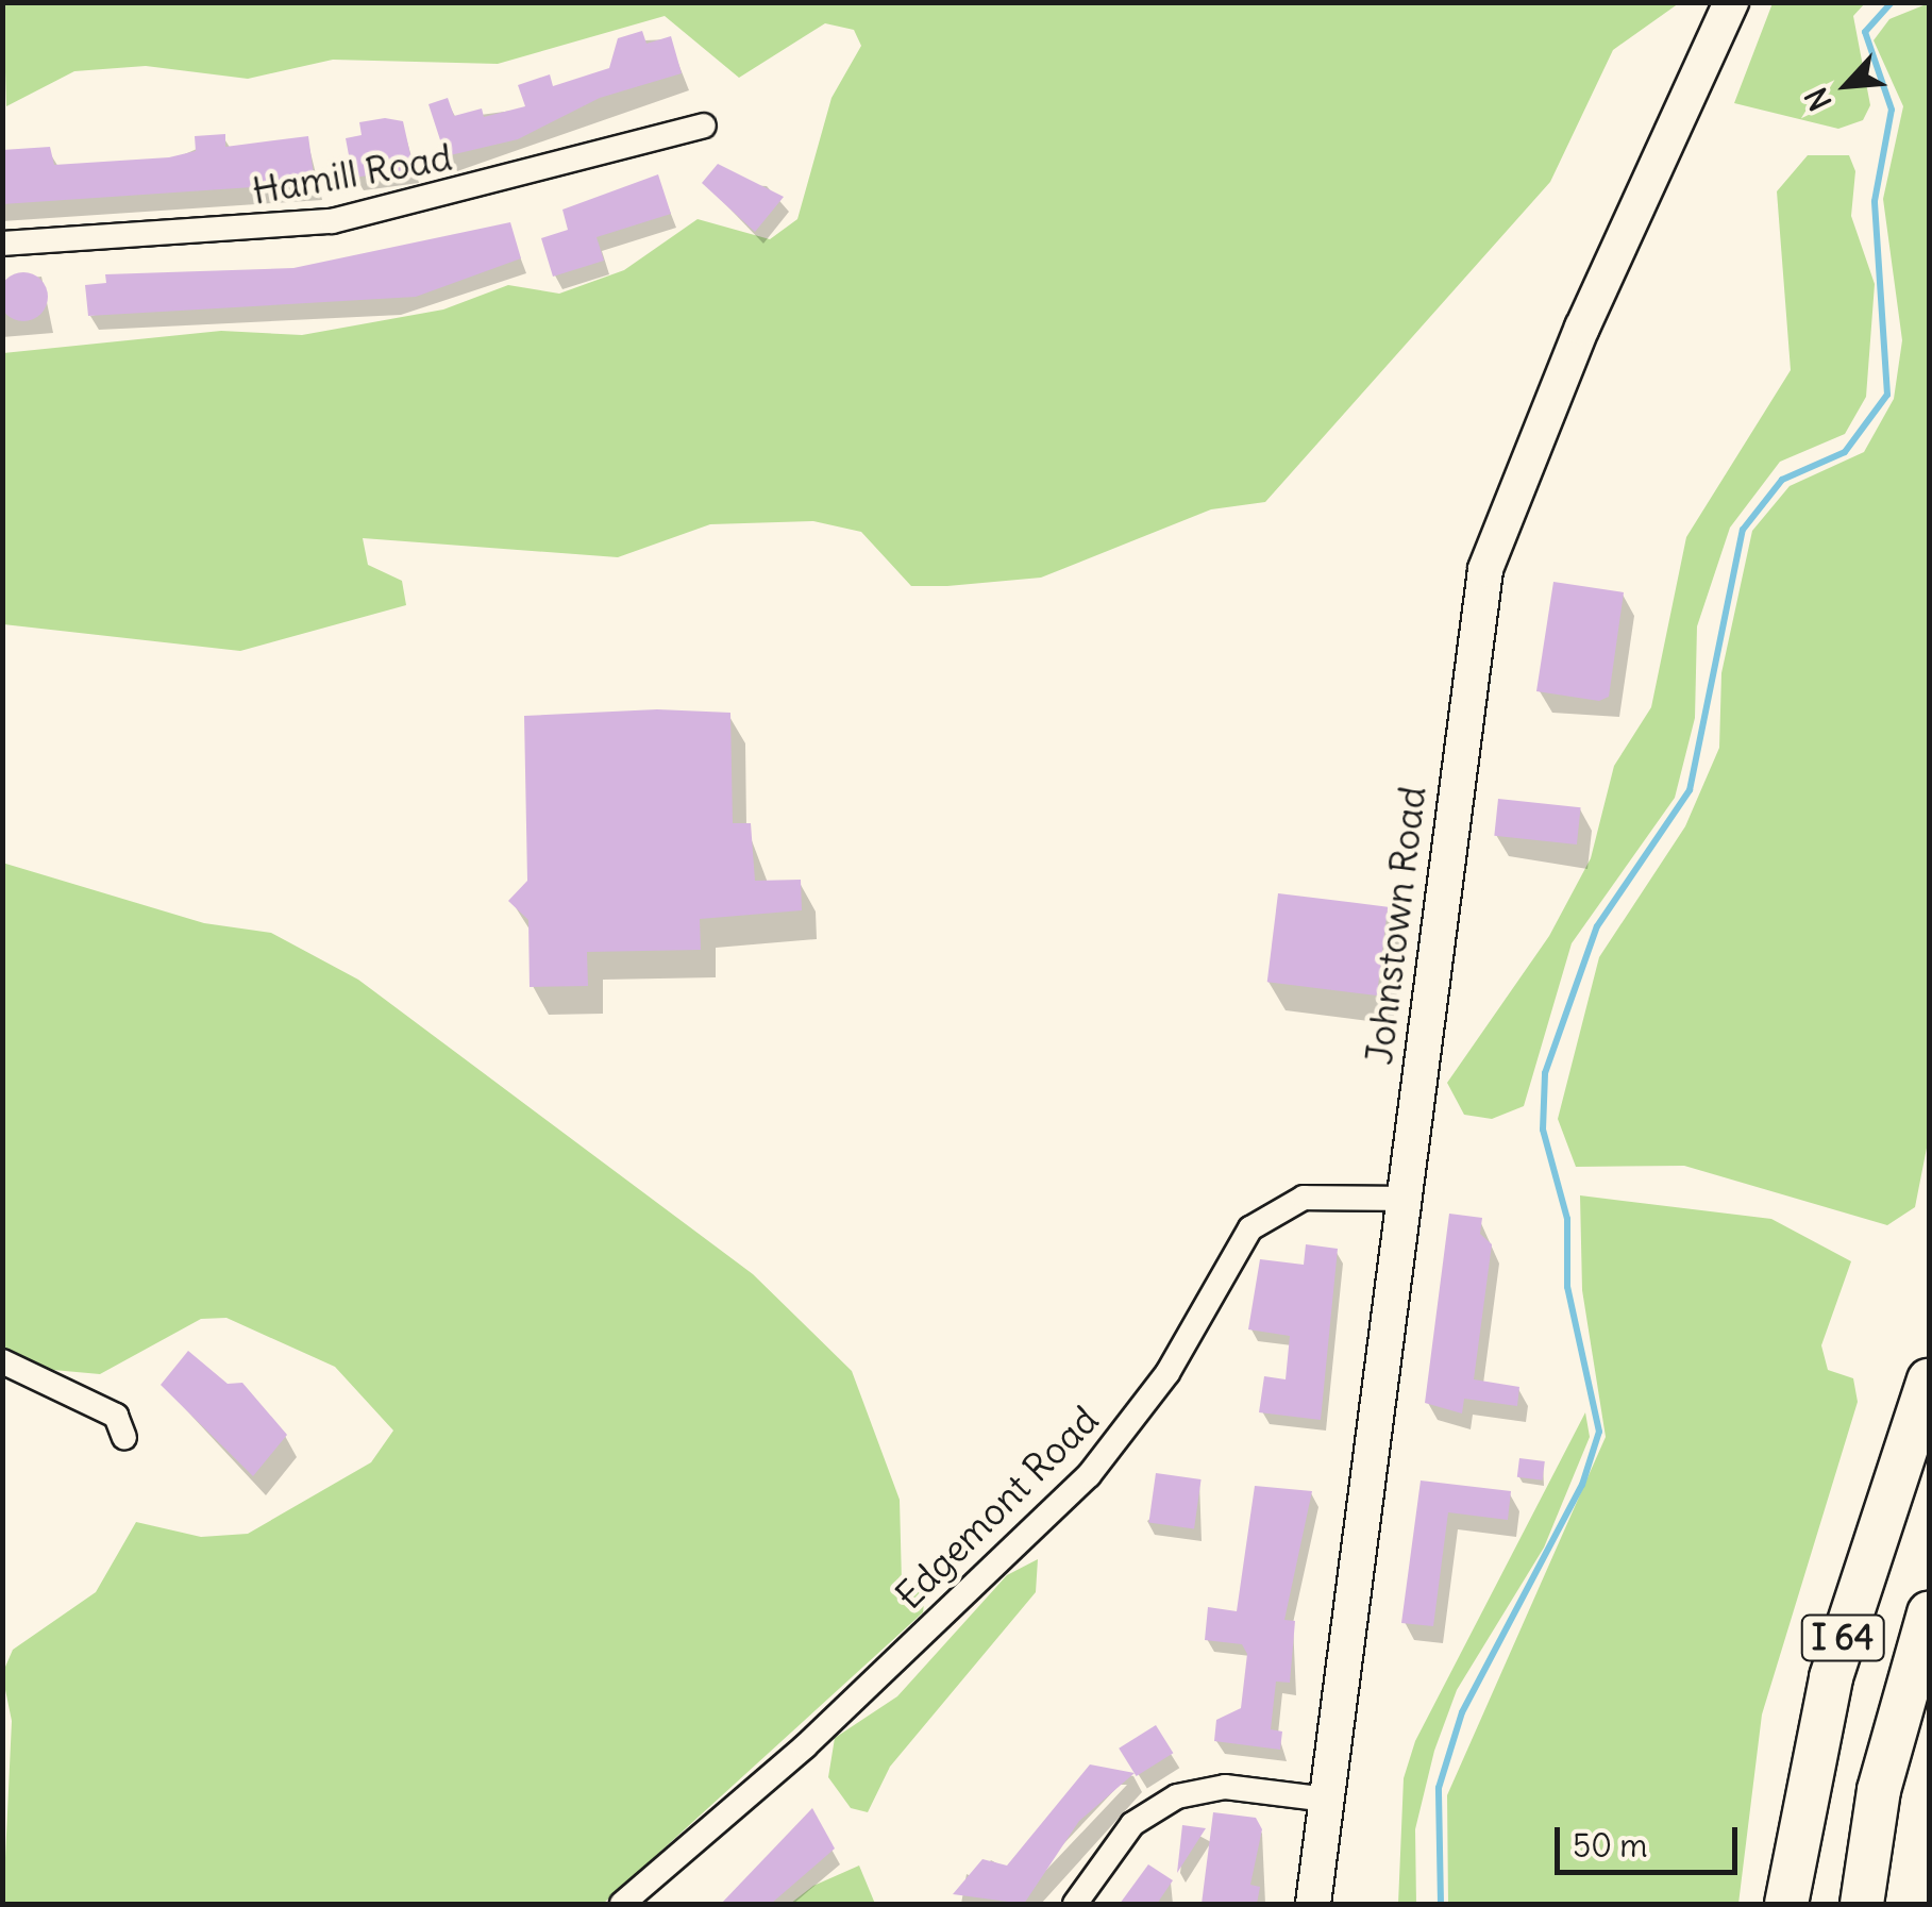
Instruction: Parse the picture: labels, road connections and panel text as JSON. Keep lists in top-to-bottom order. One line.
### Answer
{"streets":{"highway":["I 64"],"street":["Hamill Road","Johnstown Road","Edgemont Road"]},"crossings":[["Johnstown Road","Edgemont Road"]],"scale_bar":"50 m","north":"bottom left"}
